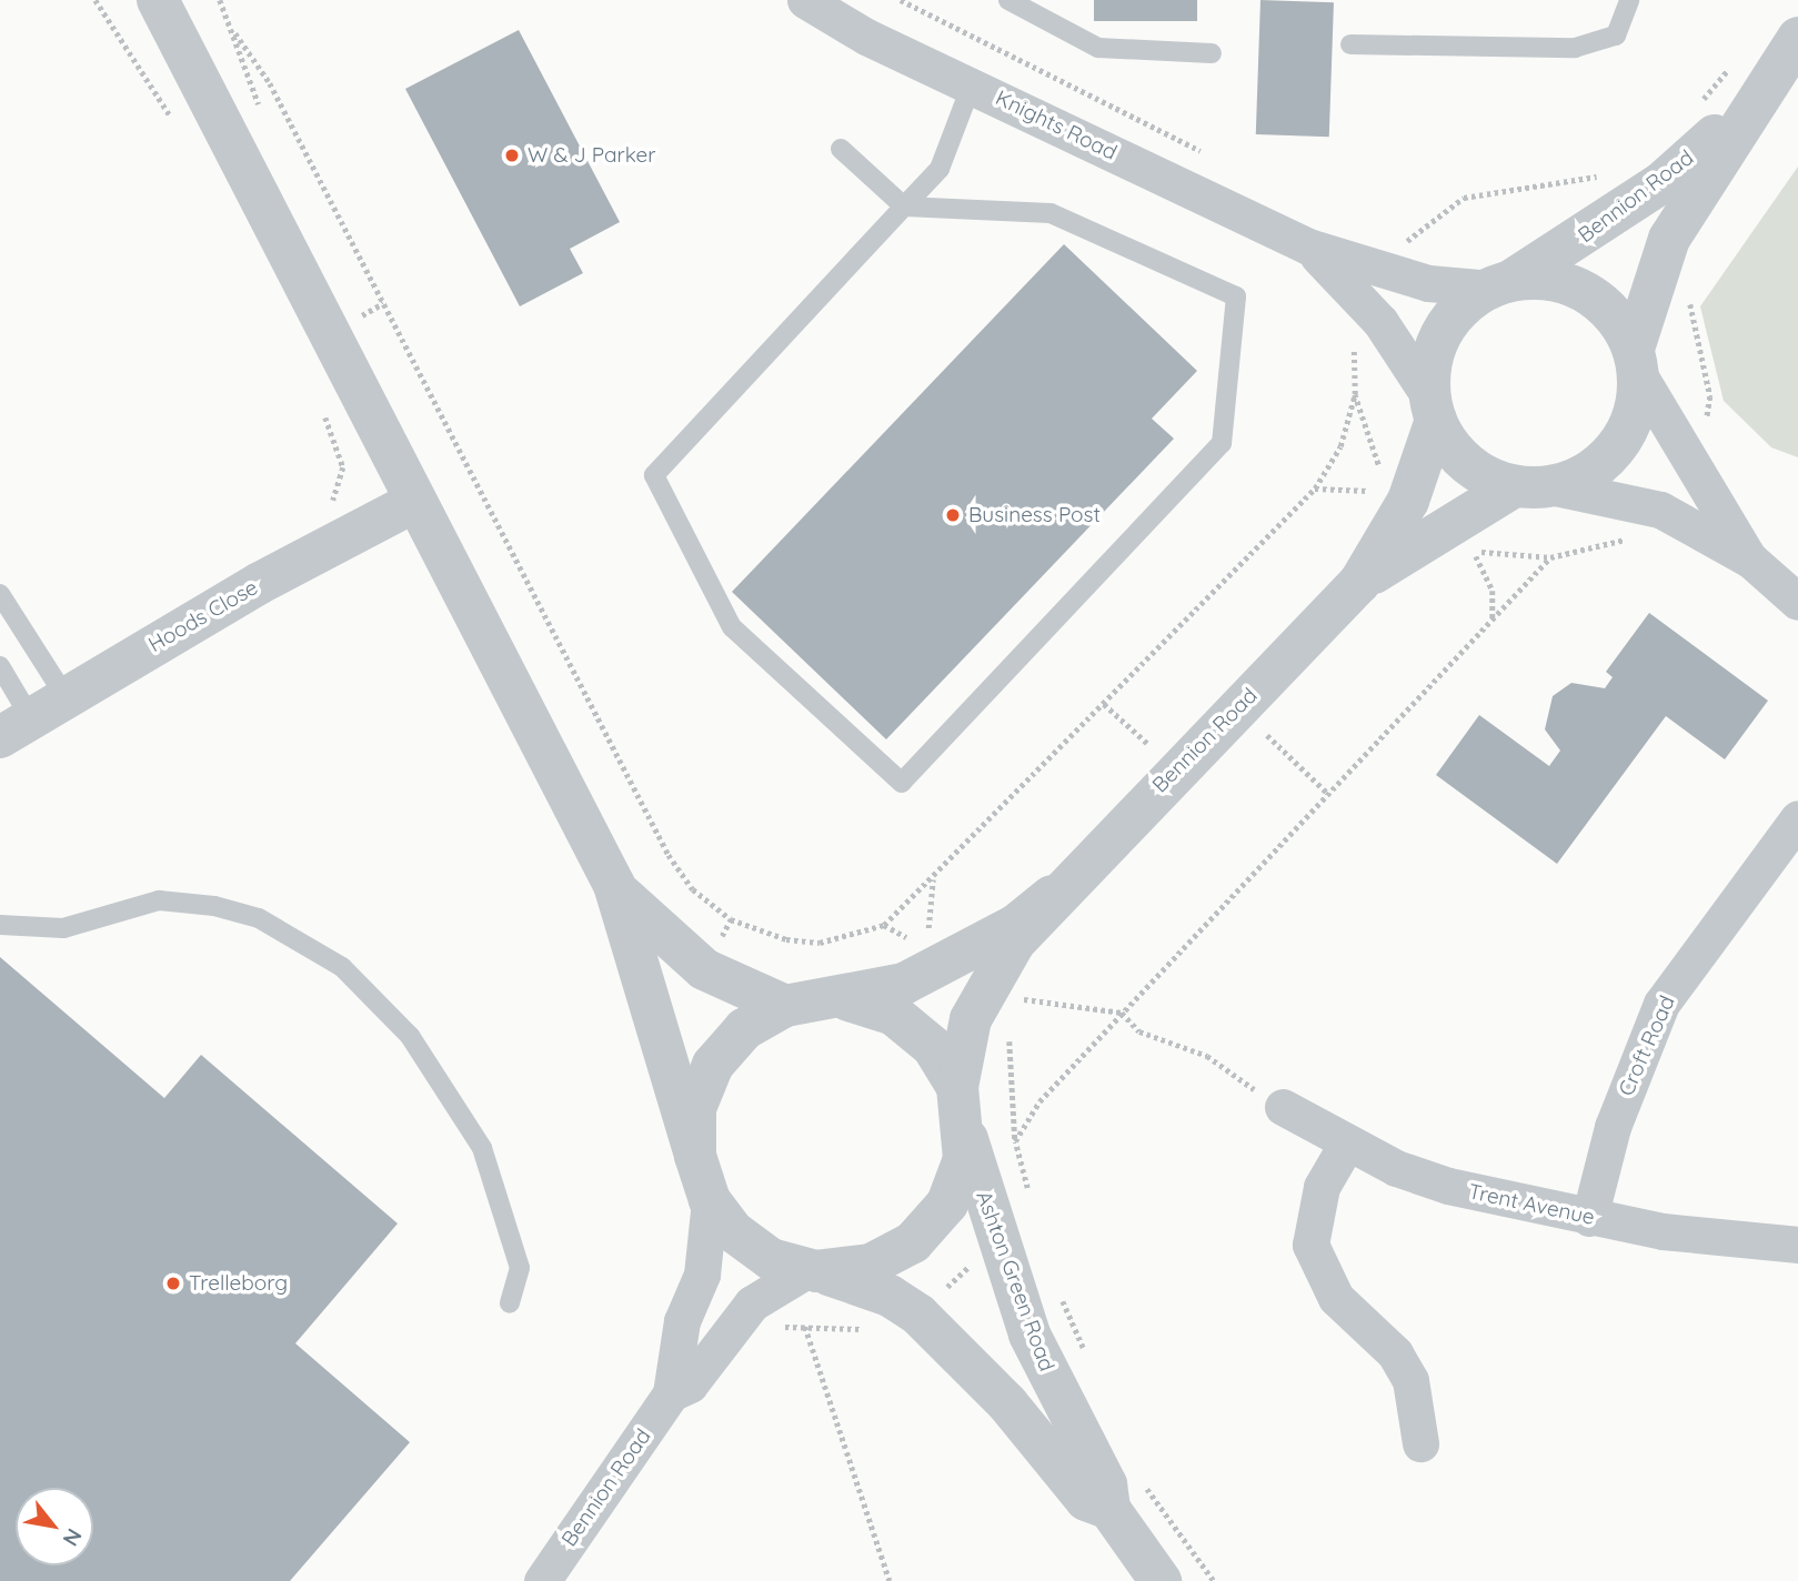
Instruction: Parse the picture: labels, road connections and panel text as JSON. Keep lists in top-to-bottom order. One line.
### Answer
{"streets":{"street":["Knights Road","Bennion Road","Hoods Close","Croft Road","Trent Avenue","Ashton Green Road"]},"crossings":[["Bennion Road","Ashton Green Road"],["Croft Road","Trent Avenue"]],"places":["W & J Parker","Business Post","Trelleborg"],"north":"bottom right"}
